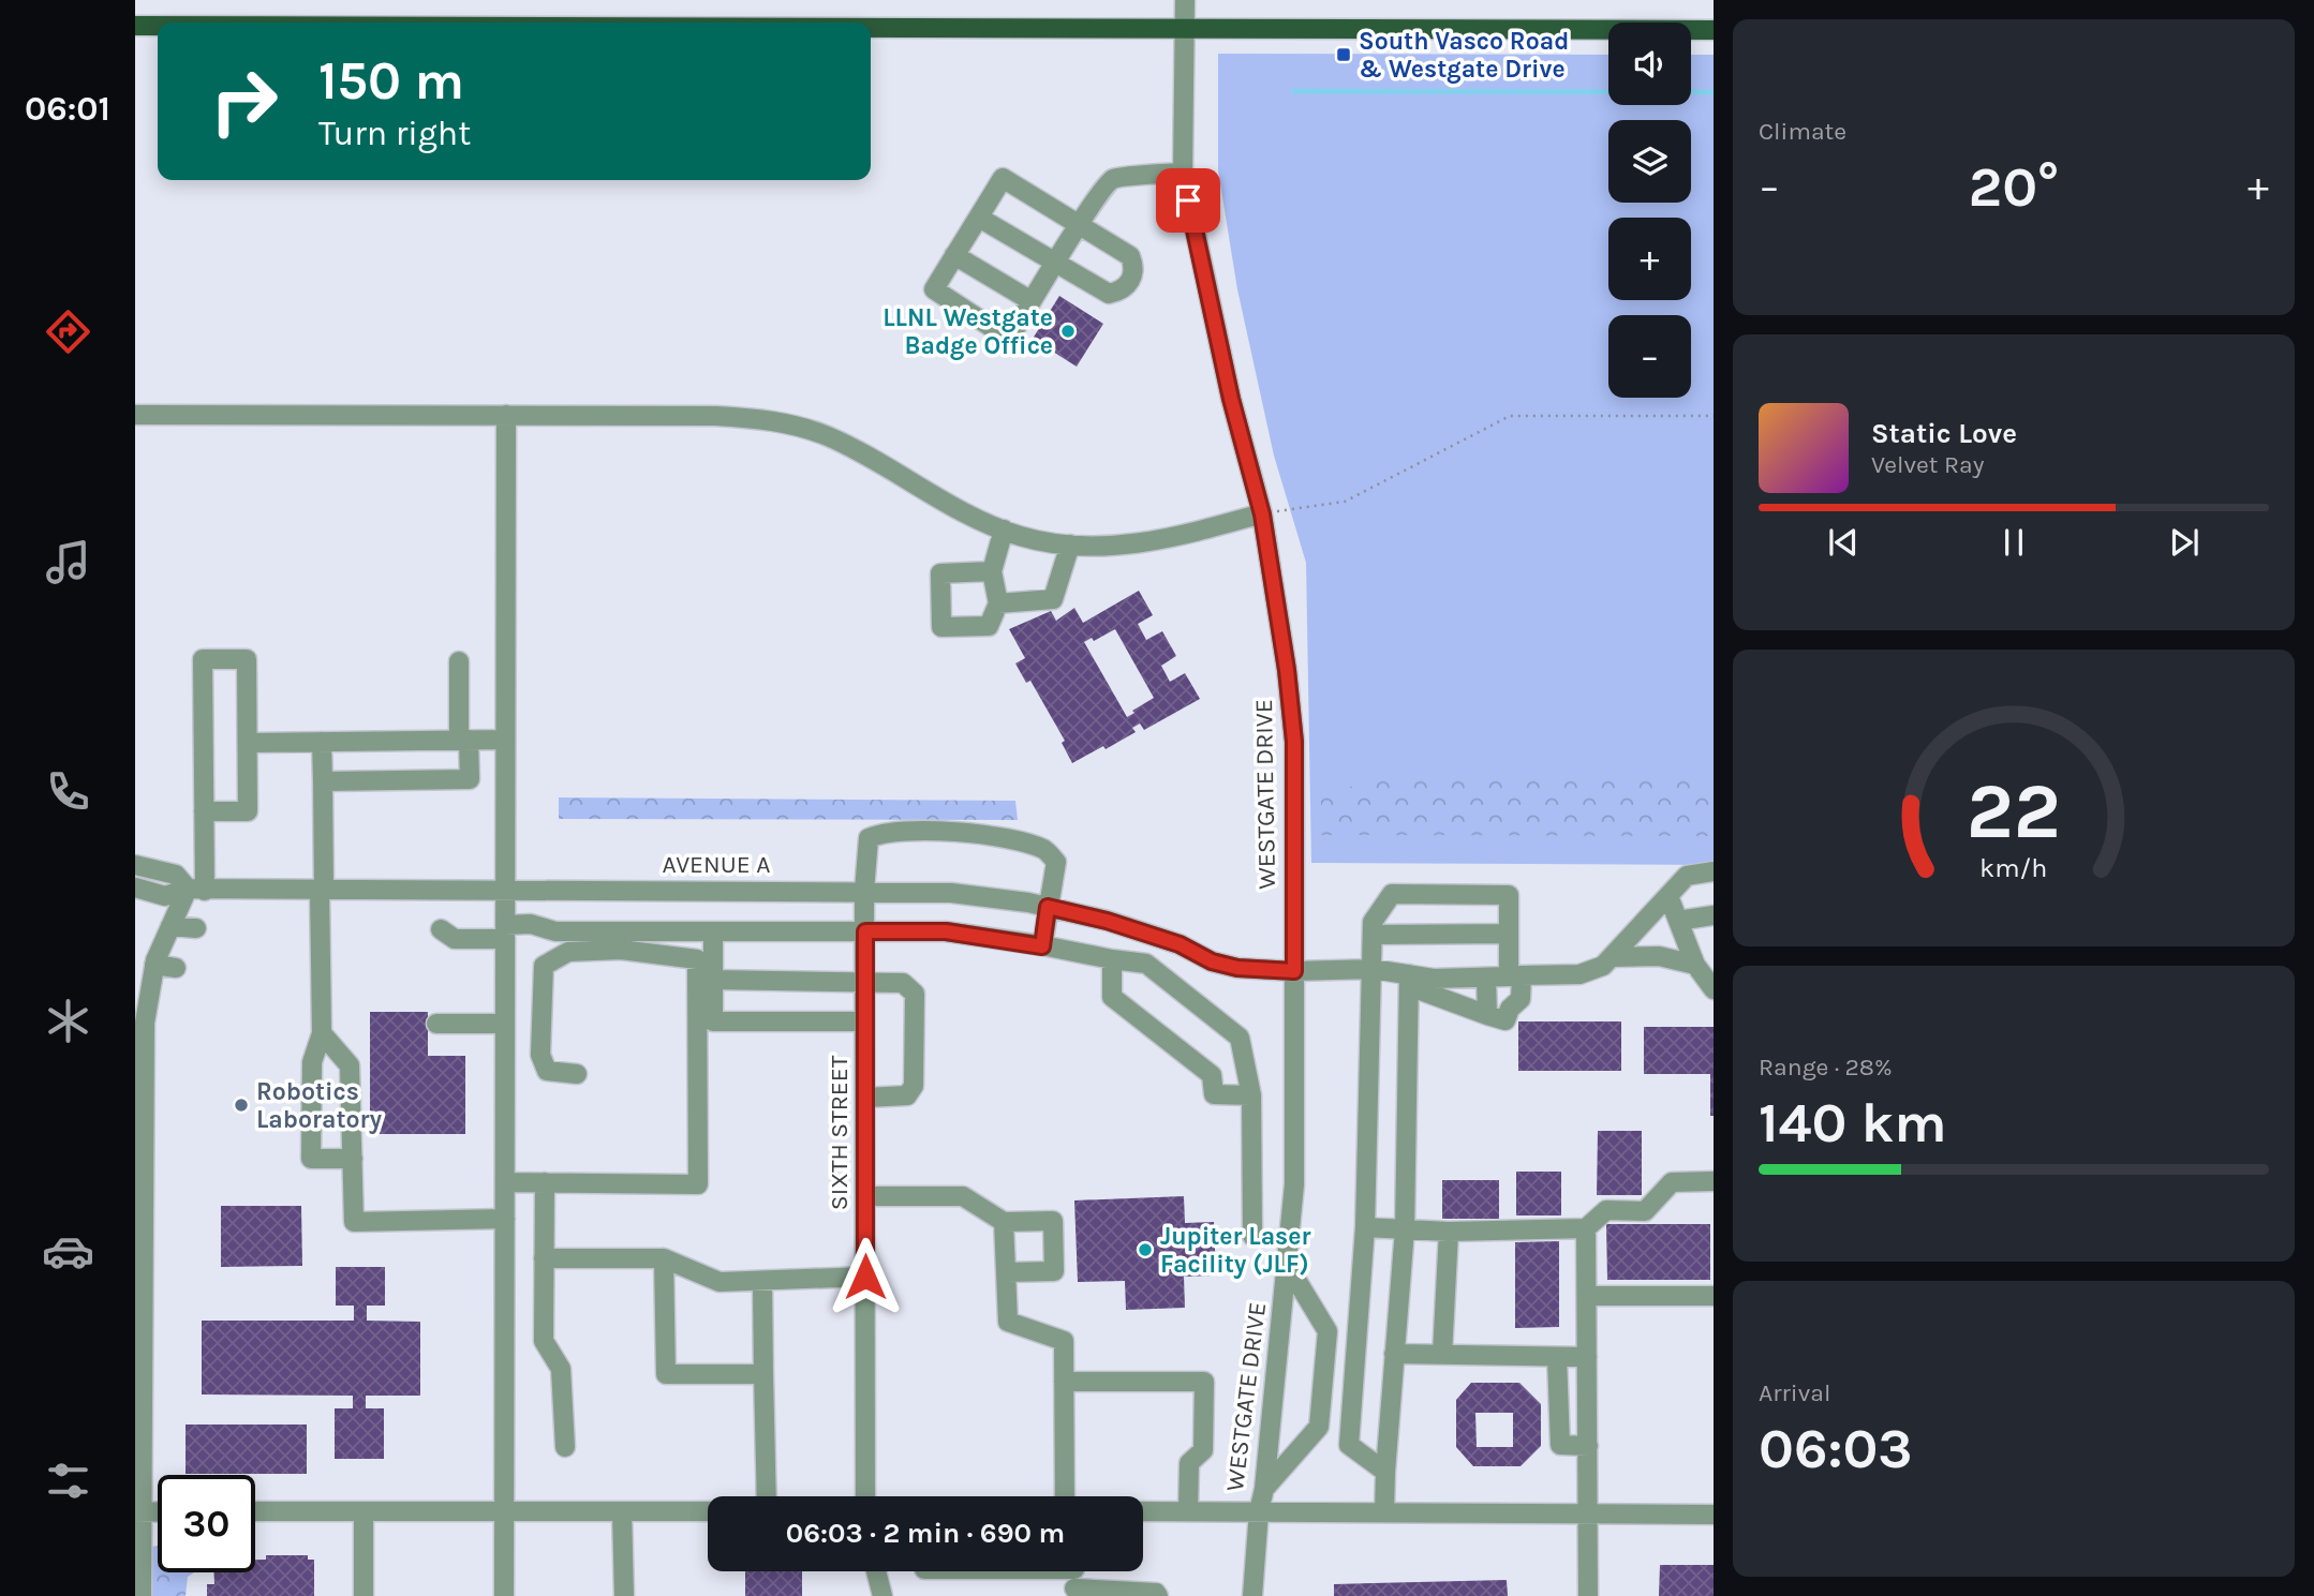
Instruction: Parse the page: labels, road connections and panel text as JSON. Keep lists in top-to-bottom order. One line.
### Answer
{"streets":{"street":["WESTGATE DRIVE","AVENUE A","SIXTH STREET"]},"crossings":[["WESTGATE DRIVE","AVENUE A"],["AVENUE A","SIXTH STREET"]],"places":{"transit":["South Vasco Road & Westgate Drive"],"other":["LLNL Westgate Badge Office","Robotics Laboratory","Jupiter Laser Facility (JLF)"]},"page":{"tabs":"06:01","tile":["Climate",["Range · 28%","140 km"],["Arrival","06:03"]],"map_buttons":["+","−"],"turn":["150 m","Turn right"],"heat":["−","20°","+"],"song":["Static Love","Velvet Ray"],"limit":"30","trip":"06:03 · 2 min · 690 m","gauge":["22","km/h"]}}
